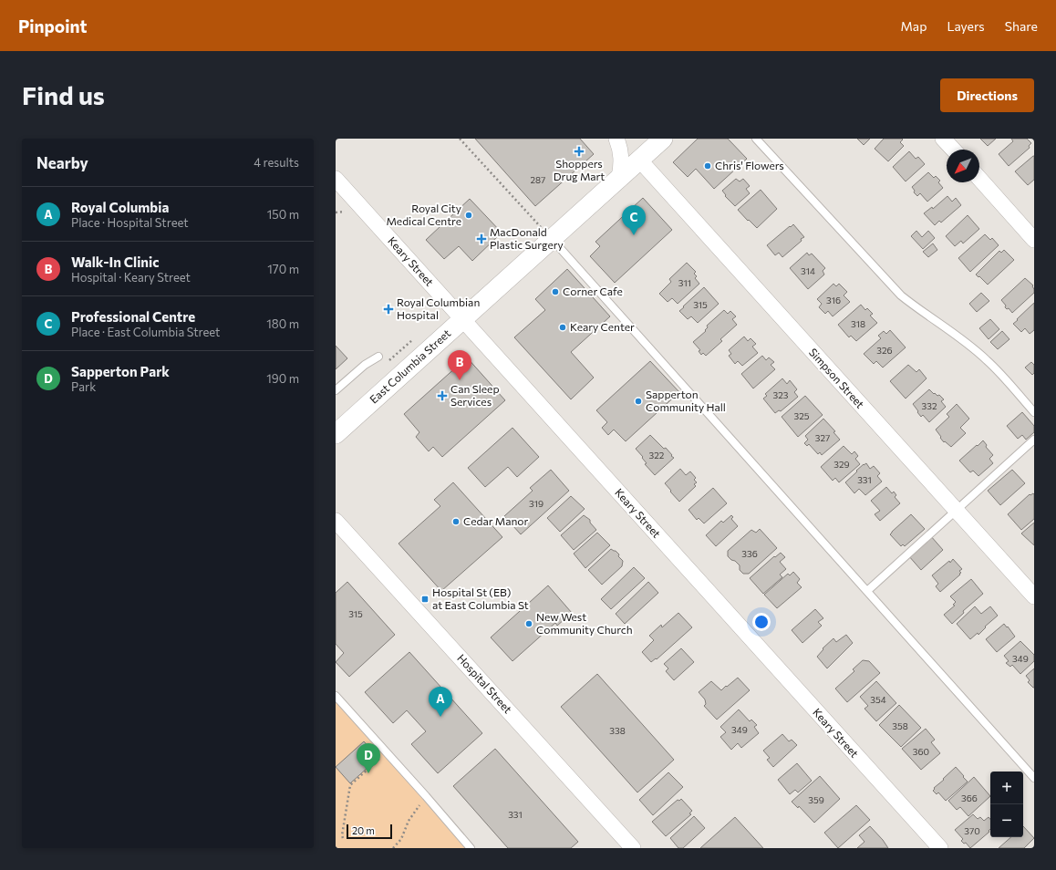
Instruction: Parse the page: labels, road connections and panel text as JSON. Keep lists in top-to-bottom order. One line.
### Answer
{"streets":{"street":["Keary Street","East Columbia Street","Simpson Street","Hospital Street"]},"crossings":[["Keary Street","East Columbia Street"],["East Columbia Street","Simpson Street"]],"places":{"health":["Shoppers Drug Mart","MacDonald Plastic Surgery","Royal Columbian Hospital","Can Sleep Services"],"other":["Chris' Flowers","Royal City Medical Centre","Corner Cafe","Keary Center","Sapperton Community Hall","Cedar Manor","New West Community Church"],"transit":["Hospital St (EB) at East Columbia St"]},"house_numbers":["287","314","311","316","315","318","326","323","332","325","327","322","329","331","319","336","315","349","354","358","349","338","360","366","359","331","370"],"scale_bar":"20 m","north":"bottom left","page":{"header":"Pinpoint","nav":["Map","Layers","Share"],"buttons":"Directions","title":"Find us","heading":["Nearby","4 results"],"list":[{"mark":"A","name":"Royal Columbia","note":"Place · Hospital Street","value":"150 m"},{"mark":"B","name":"Walk-In Clinic","note":"Hospital · Keary Street","value":"170 m"},{"mark":"C","name":"Professional Centre","note":"Place · East Columbia Street","value":"180 m"},{"mark":"D","name":"Sapperton Park","note":"Park","value":"190 m"}],"pins":["C","B","A","D"],"map_buttons":["+","−"],"scale":"20 m"}}
